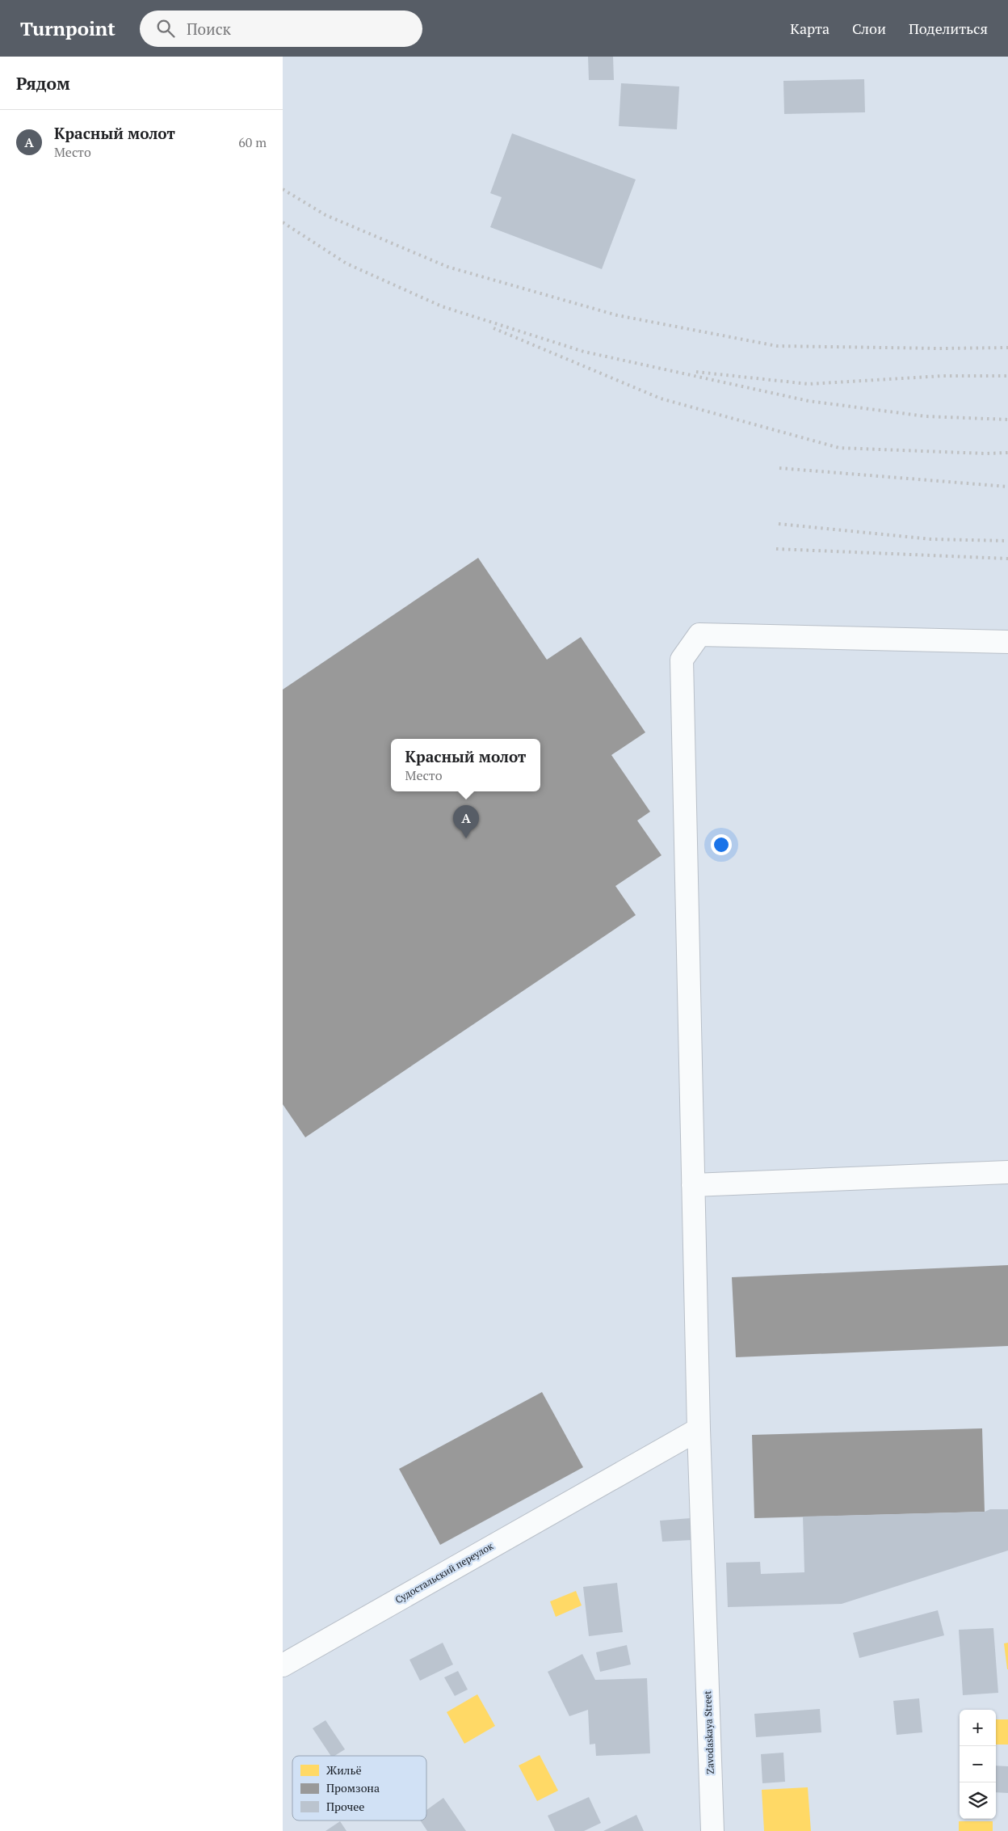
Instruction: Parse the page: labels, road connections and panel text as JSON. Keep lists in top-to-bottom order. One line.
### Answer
{"streets":{"street":["Судостальский переулок","Zavodaskaya Street"]},"crossings":[["Судостальский переулок","Zavodaskaya Street"]],"legend":["Жильё","Промзона","Прочее"],"page":{"header":"Turnpoint","search":"Поиск","nav":["Карта","Слои","Поделиться"],"heading":"Рядом","list":[{"mark":"A","name":"Красный молот","note":"Место","value":"60 m"}],"popup":["Красный молот","Место"],"pins":"A","map_buttons":["+","−"]}}
